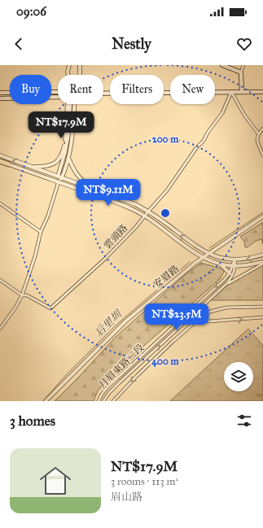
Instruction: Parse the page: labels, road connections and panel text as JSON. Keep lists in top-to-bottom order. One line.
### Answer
{"streets":{"street":["雲頭路","安眉路","月眉東路二段"]},"water":["后里圳"],"page":{"status":"09:06","header":"Nestly","chip":["Buy","Rent","Filters","New"],"price":["NT$17.9M","NT$9.11M","NT$23.5M"],"heading":"3 homes","list":[{"name":"NT$17.9M","note":"3 rooms · 113 m² · 眉山路"}]},"rings":["200 m","400 m"]}
